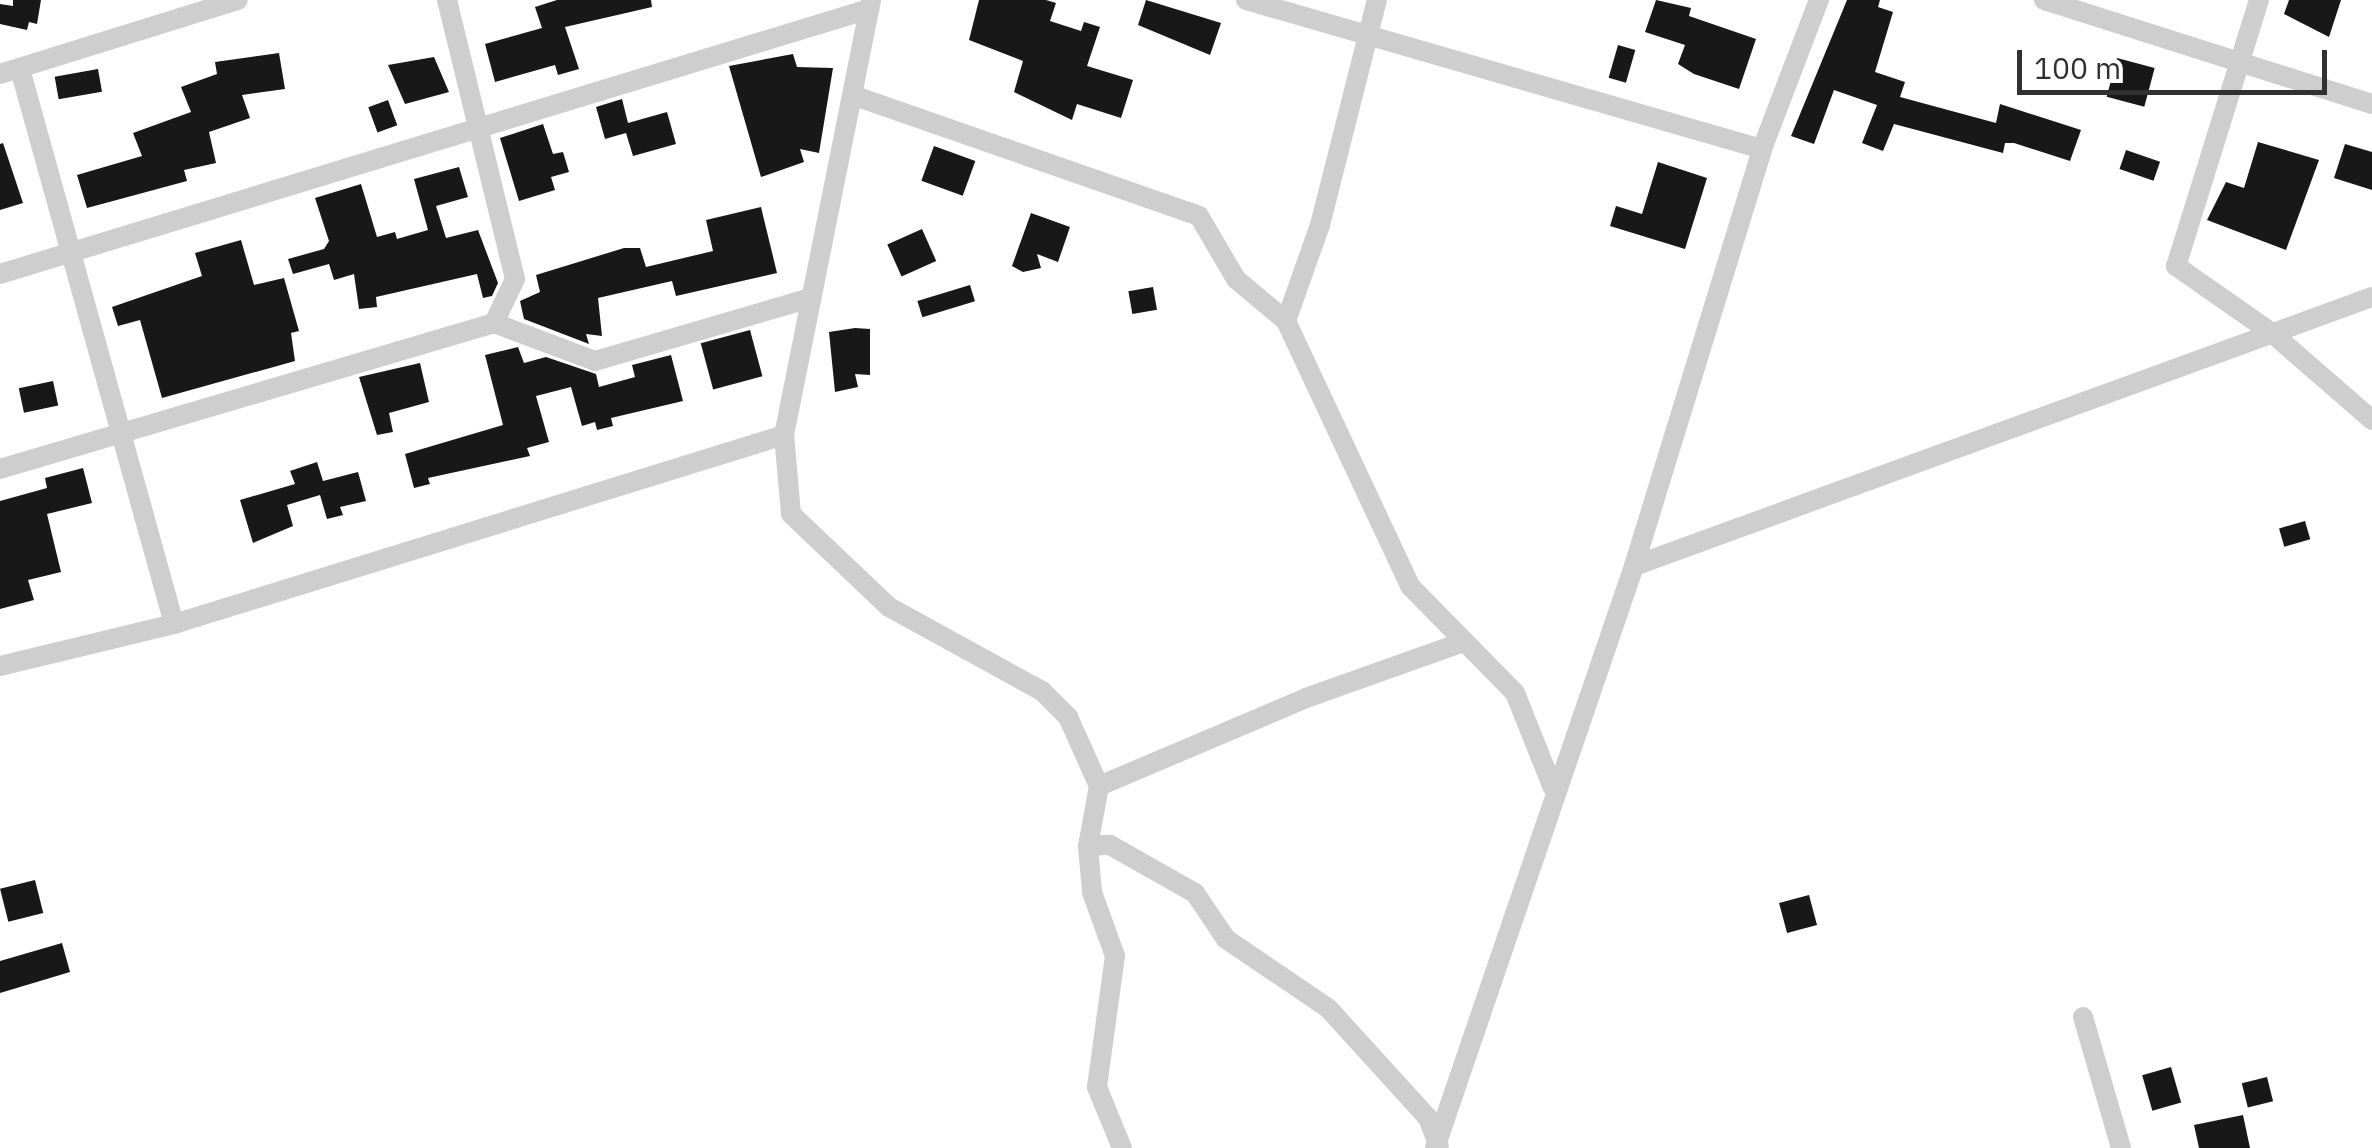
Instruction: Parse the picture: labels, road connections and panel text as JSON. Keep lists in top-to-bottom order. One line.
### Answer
{"scale_bar":"100 m"}
